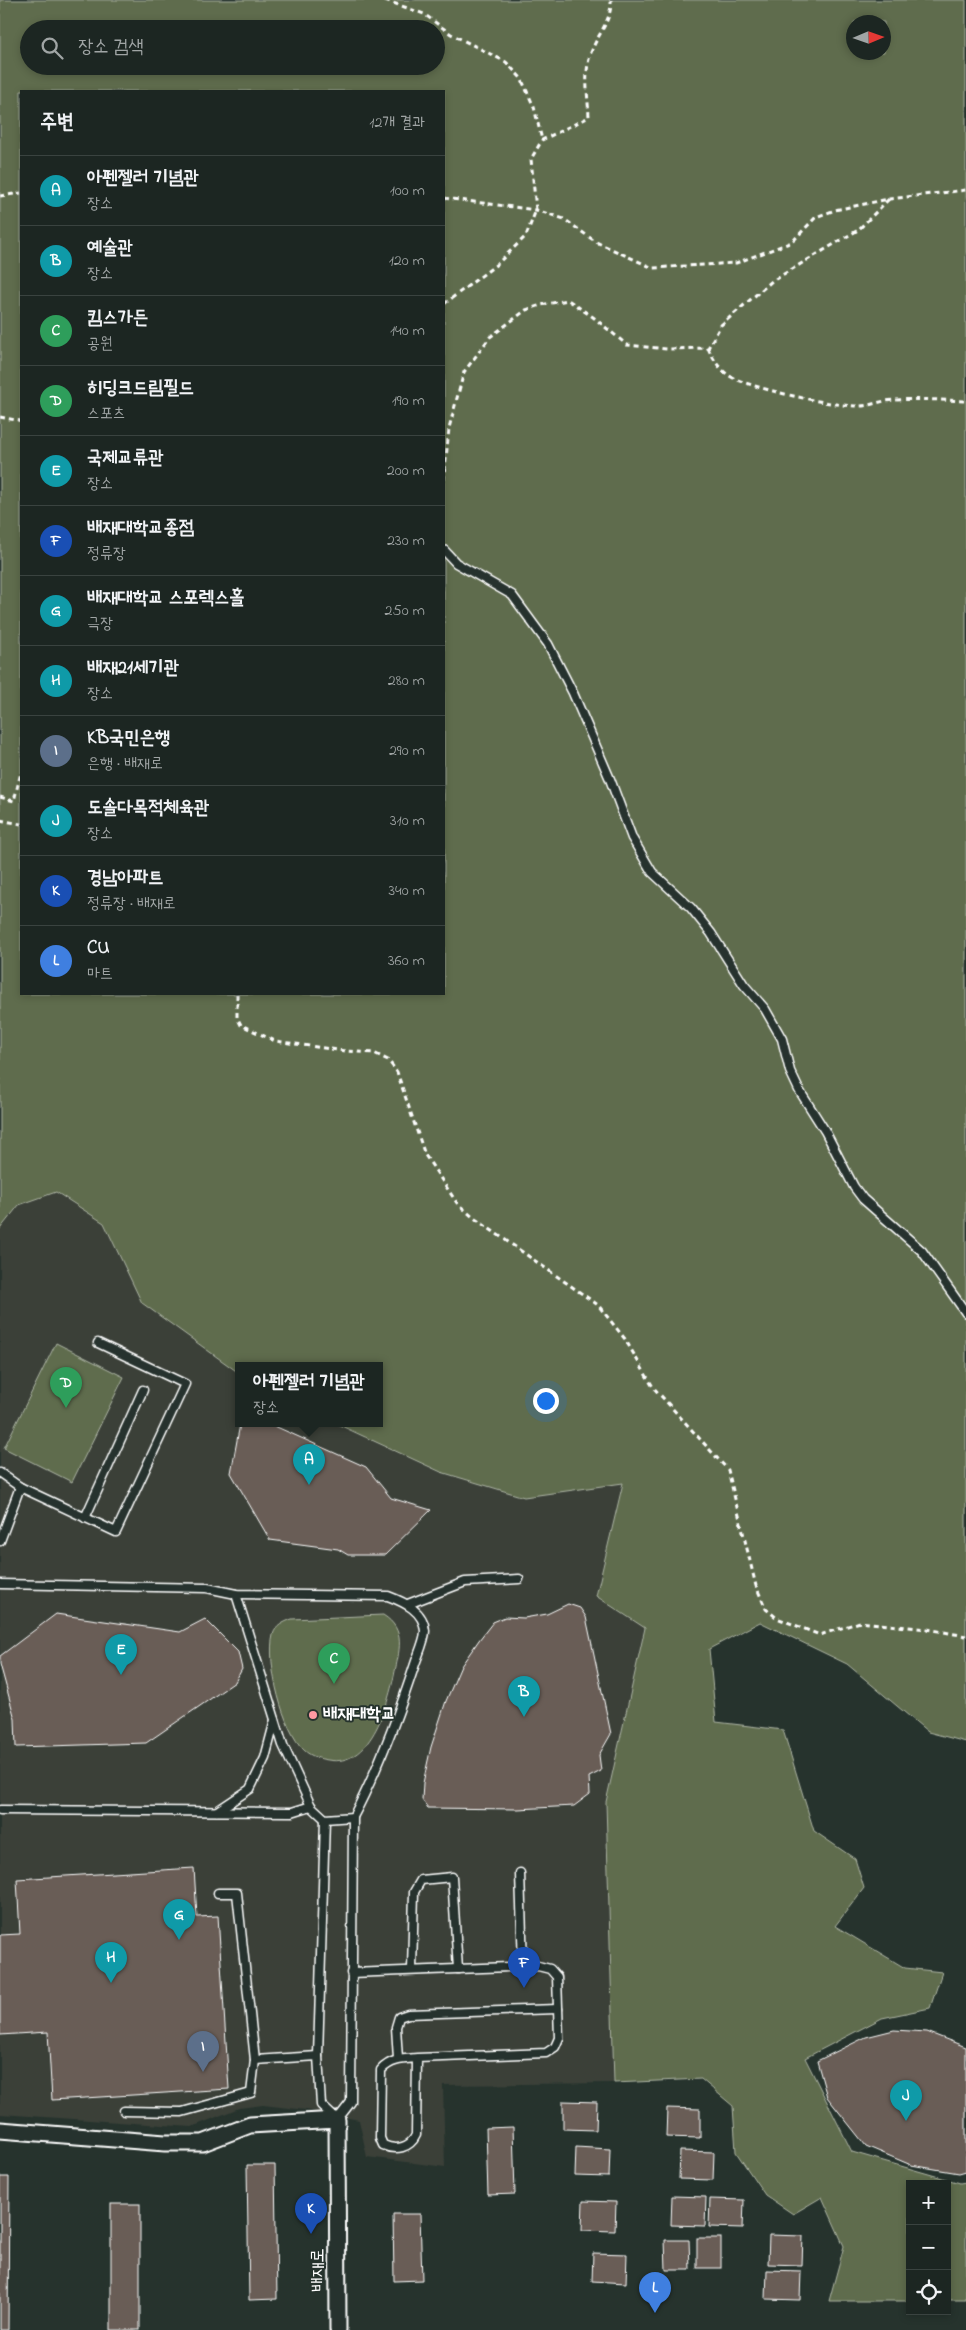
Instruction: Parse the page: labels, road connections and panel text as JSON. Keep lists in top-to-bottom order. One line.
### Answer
{"streets":{"street":["배재로"]},"places":["배재대학교"],"north":"right","page":{"search":"장소 검색","heading":["주변","12개 결과"],"list":[{"mark":"A","name":"아펜젤러 기념관","note":"장소","value":"100 m"},{"mark":"B","name":"예술관","note":"장소","value":"120 m"},{"mark":"C","name":"킴스가든","note":"공원","value":"140 m"},{"mark":"D","name":"히딩크드림필드","note":"스포츠","value":"190 m"},{"mark":"E","name":"국제교류관","note":"장소","value":"200 m"},{"mark":"F","name":"배재대학교종점","note":"정류장","value":"230 m"},{"mark":"G","name":"배재대학교 스포렉스홀","note":"극장","value":"250 m"},{"mark":"H","name":"배재21세기관","note":"장소","value":"280 m"},{"mark":"I","name":"KB국민은행","note":"은행 · 배재로","value":"290 m"},{"mark":"J","name":"도솔다목적체육관","note":"장소","value":"310 m"},{"mark":"K","name":"경남아파트","note":"정류장 · 배재로","value":"340 m"},{"mark":"L","name":"CU","note":"마트","value":"360 m"}],"popup":["아펜젤러 기념관","장소"],"pins":["D","A","E","C","B","G","H","F","I","J","K","L"],"map_buttons":["+","−"]}}
